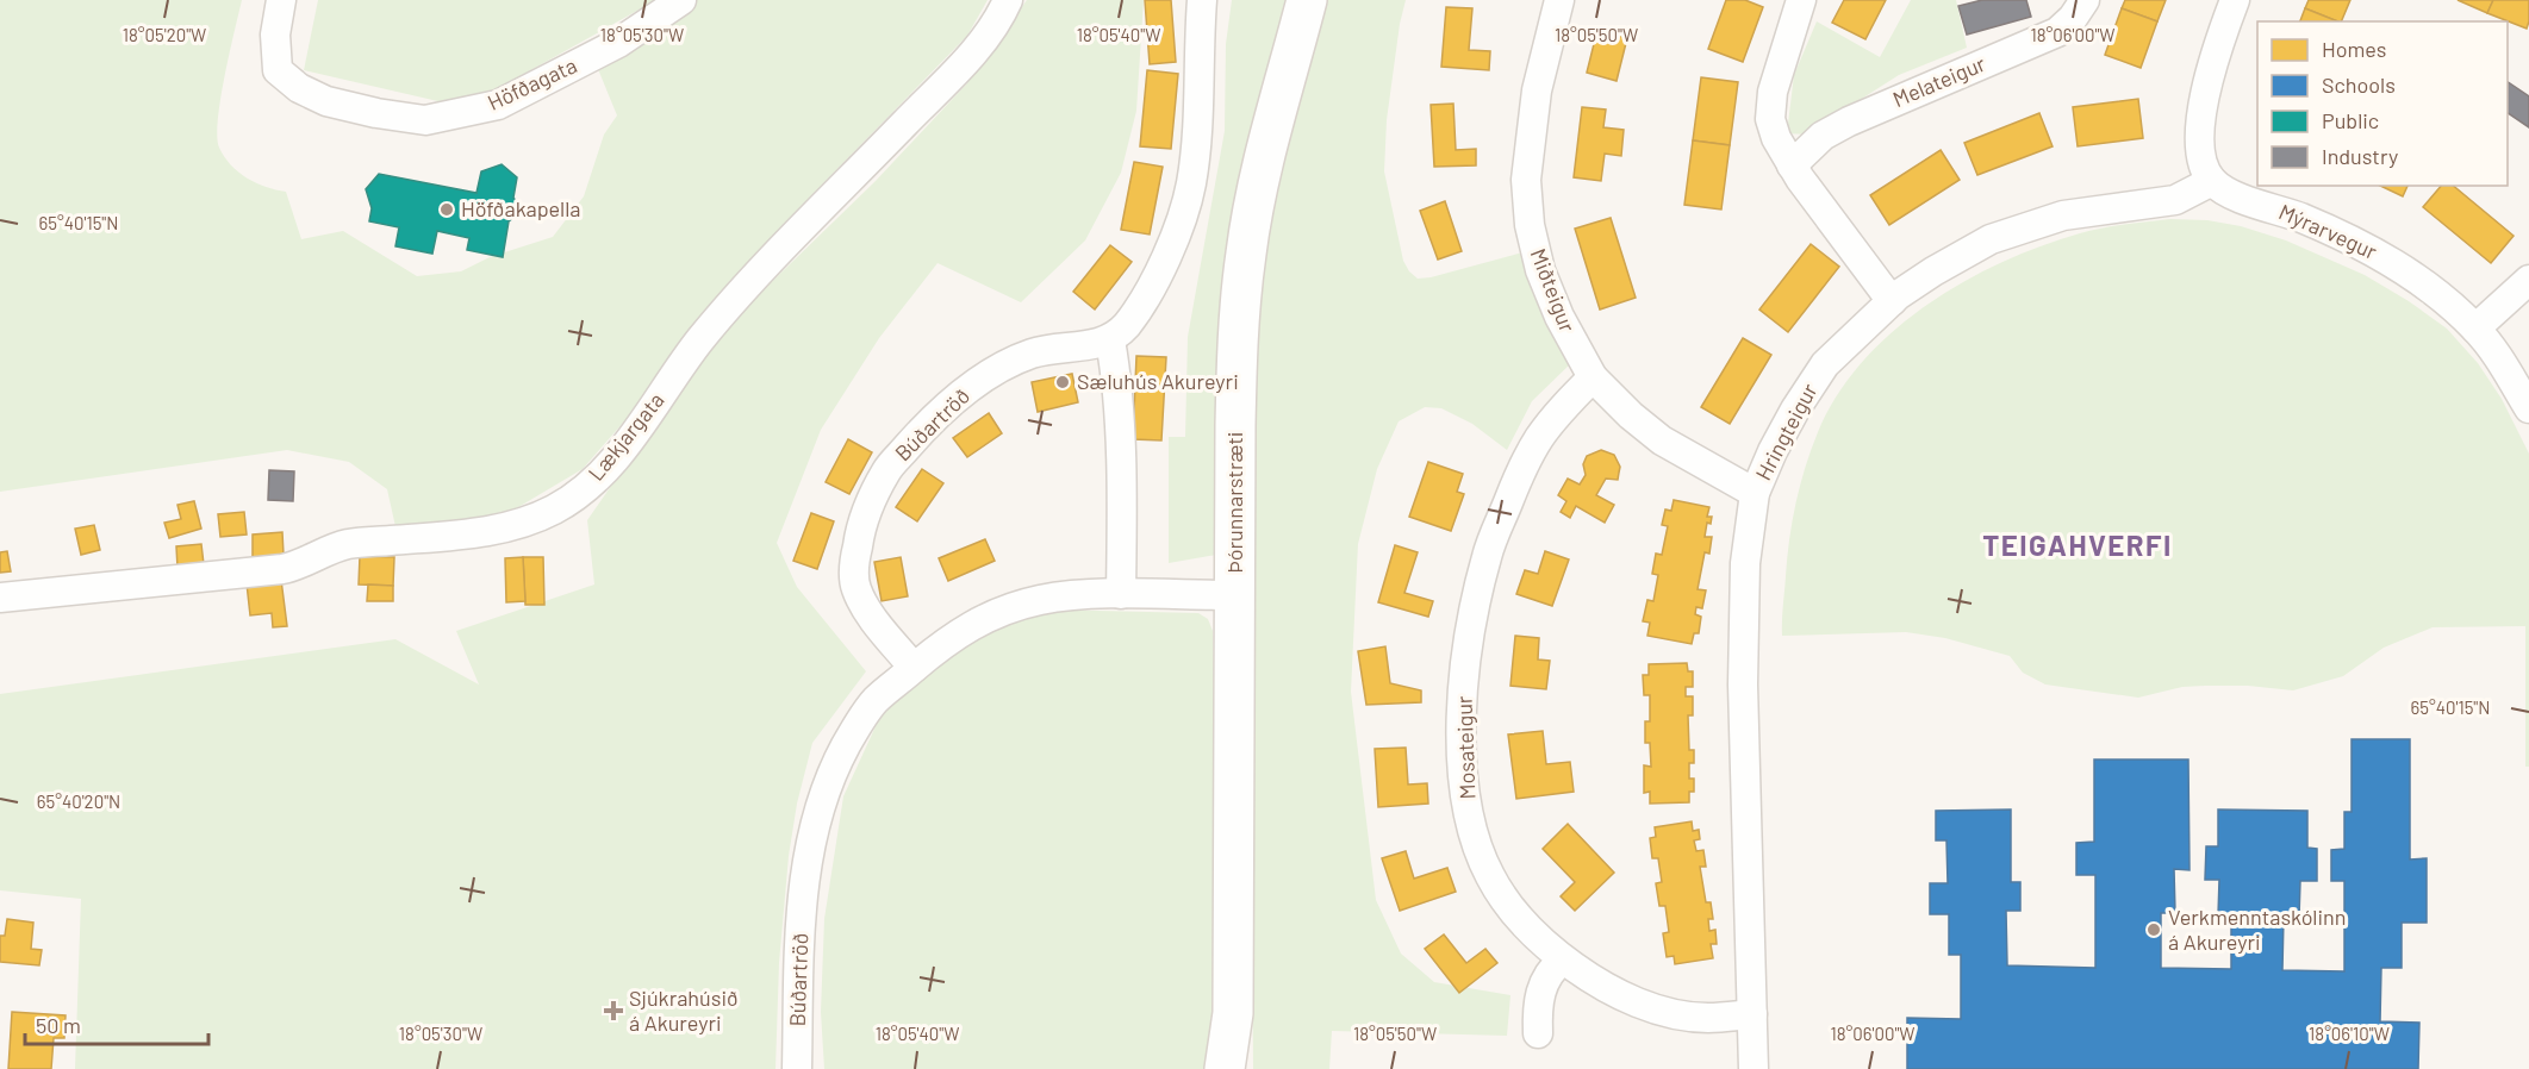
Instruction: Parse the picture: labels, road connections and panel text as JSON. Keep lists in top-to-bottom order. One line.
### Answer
{"streets":{"street":["Melateigur","Höfðagata","Mýrarvegur","Miðteigur","Búðartröð","Hringteigur","Lækjargata","Þórunnarstræti","Mosateigur"]},"crossings":[["Mýrarvegur","Hringteigur"],["Miðteigur","Hringteigur"],["Miðteigur","Mosateigur"],["Búðartröð","Þórunnarstræti"],["Hringteigur","Mosateigur"]],"districts":["TEIGAHVERFI"],"places":{"other":["Höfðakapella","Sæluhús Akureyri","Verkmenntaskólinn á Akureyri"],"health":["Sjúkrahúsið á Akureyri"]},"legend":["Homes","Schools","Public","Industry"],"scale_bar":"50 m","coordinates":["18°05'30\"W","18°05'40\"W","18°05'50\"W","18°06'00\"W","18°05'20\"W","65°40'15\"N","65°40'20\"N","18°06'10\"W"]}
